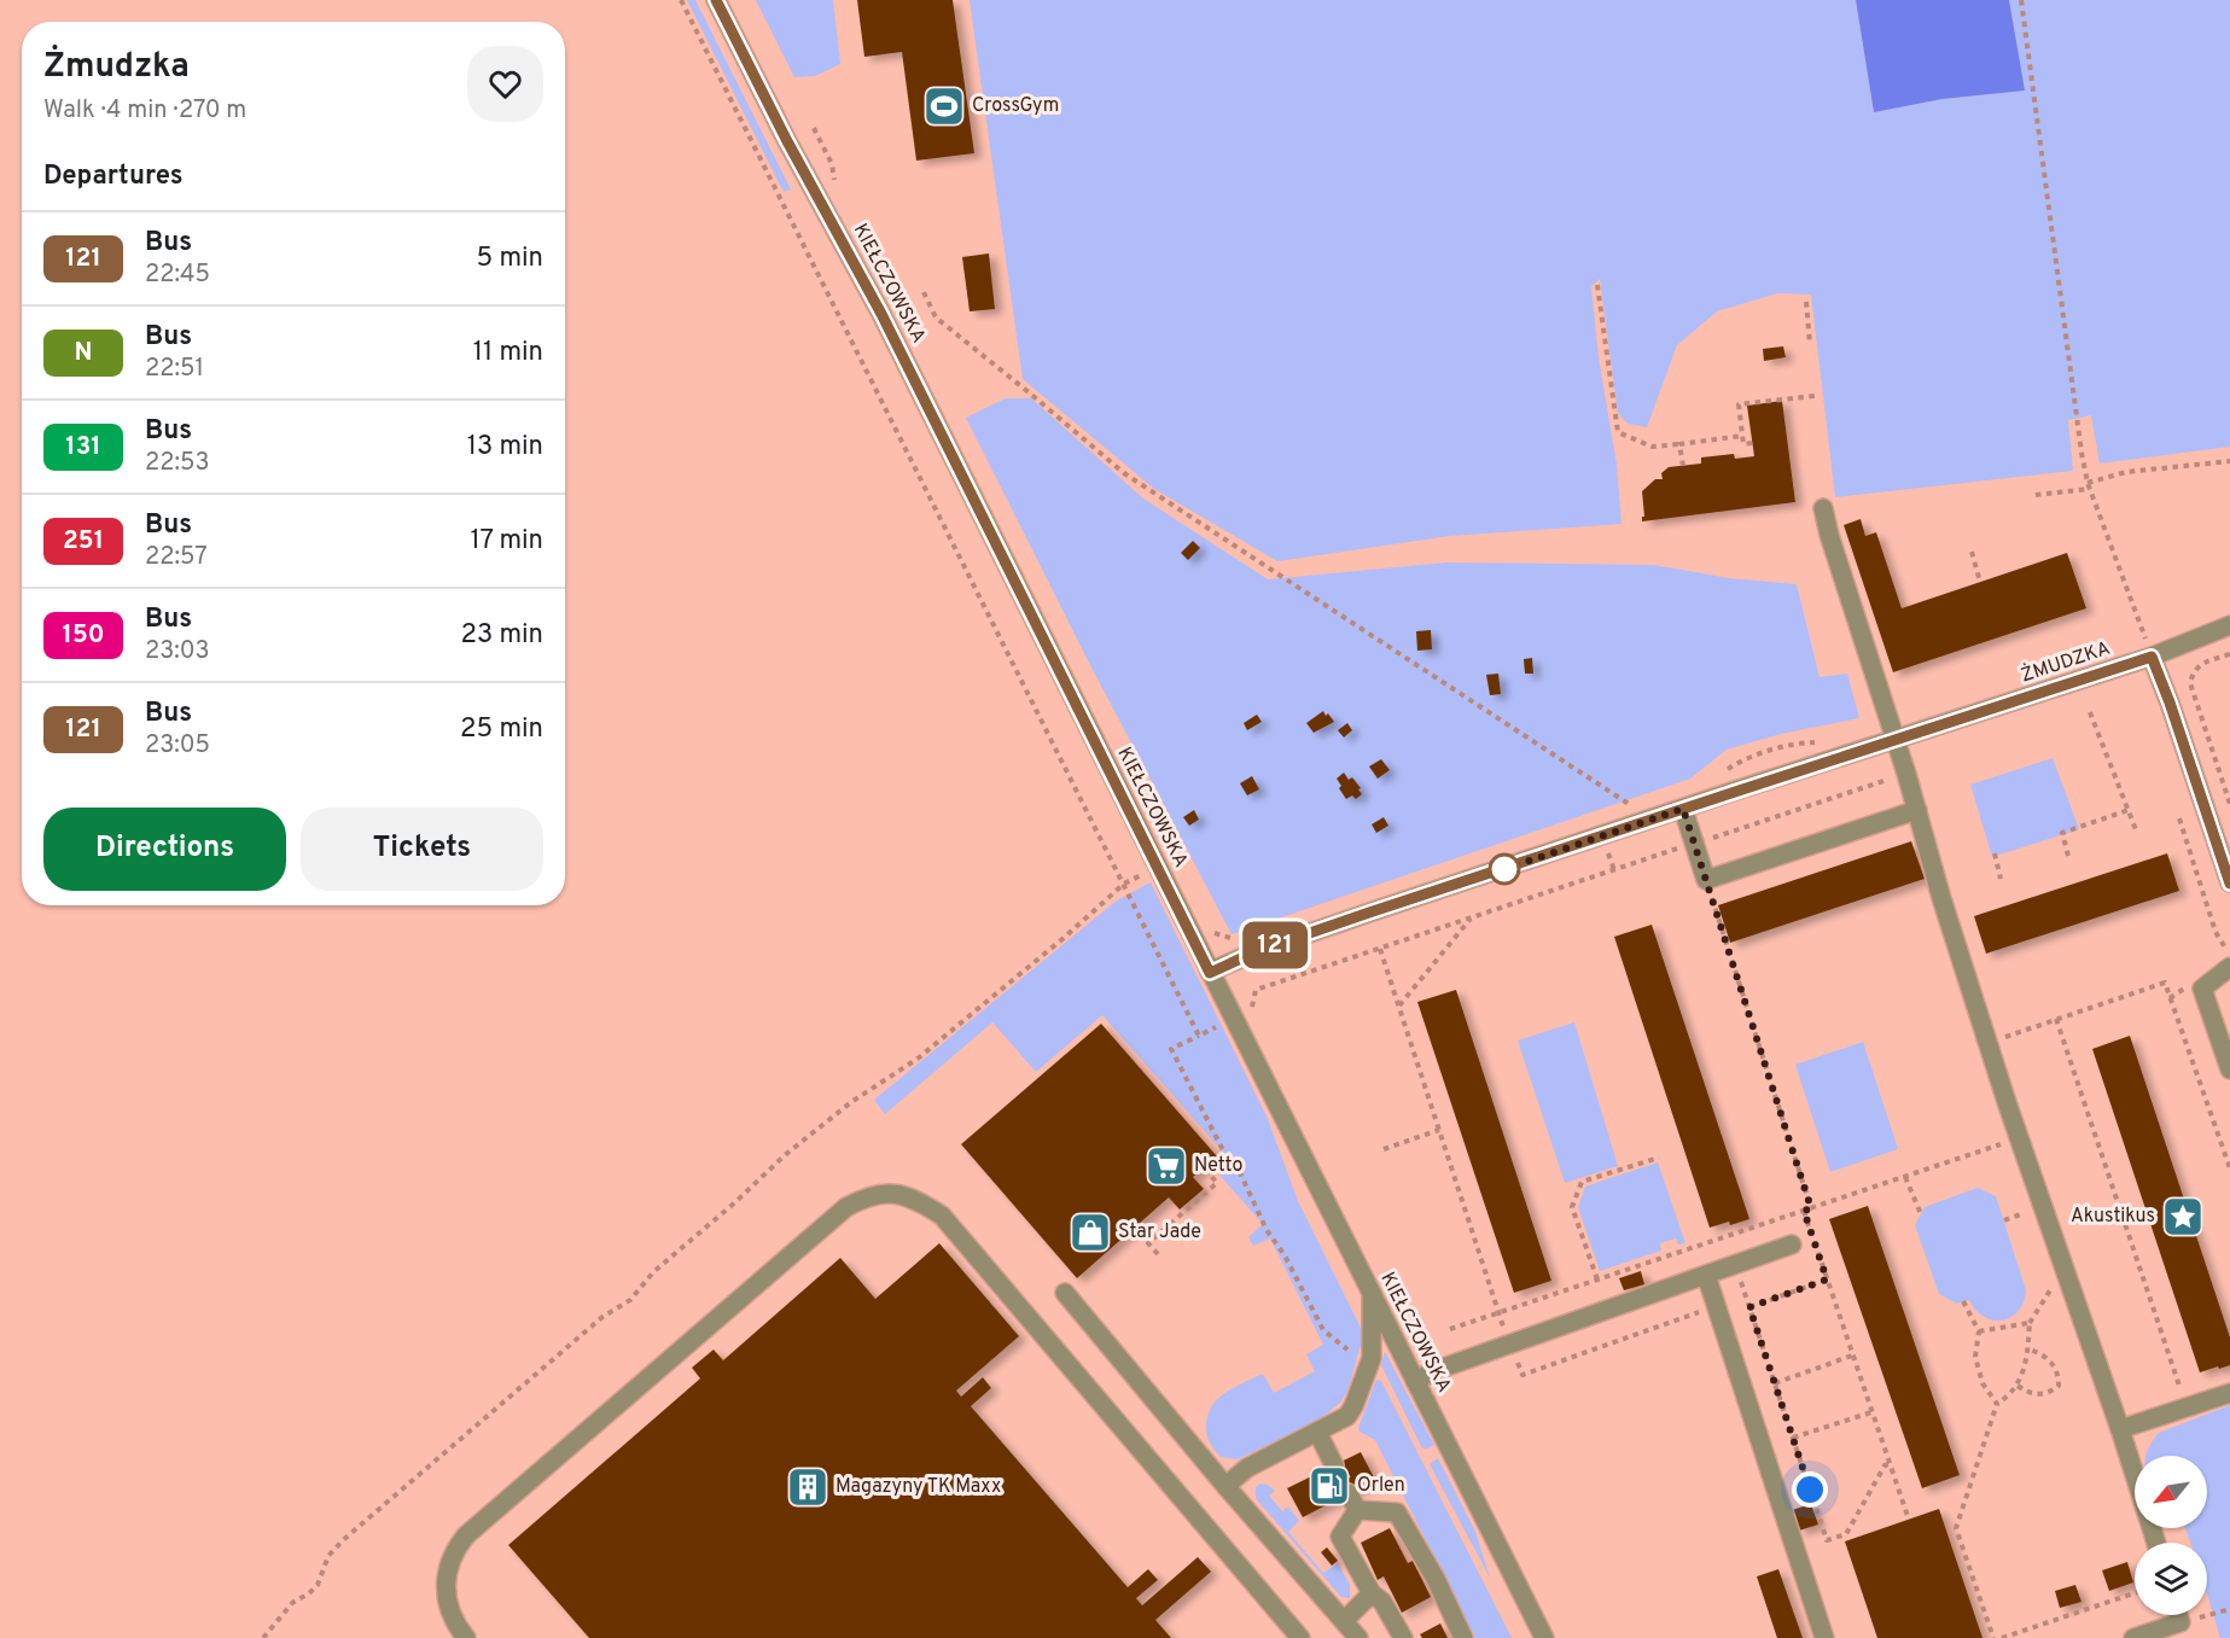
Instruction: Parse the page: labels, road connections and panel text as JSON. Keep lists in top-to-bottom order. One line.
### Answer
{"streets":{"street":["KIEŁCZOWSKA","ŻMUDZKA"]},"crossings":[["KIEŁCZOWSKA","ŻMUDZKA"]],"places":{"sports":["CrossGym"],"supermarket":["Netto"],"place":["Akustikus"],"shop":["Star Jade"],"fuel station":["Orlen"],"building":["Magazyny TK Maxx"]},"lines":["bus line 121"],"north":"bottom left","page":{"on_map":"121","heading":[["Żmudzka","Walk · 4 min · 270 m"],"Departures"],"list":[{"mark":"121","name":"Bus","note":"22:45","value":"5 min"},{"mark":"N","name":"Bus","note":"22:51","value":"11 min"},{"mark":"131","name":"Bus","note":"22:53","value":"13 min"},{"mark":"251","name":"Bus","note":"22:57","value":"17 min"},{"mark":"150","name":"Bus","note":"23:03","value":"23 min"},{"mark":"121","name":"Bus","note":"23:05","value":"25 min"}],"buttons":["Directions","Tickets"]}}
